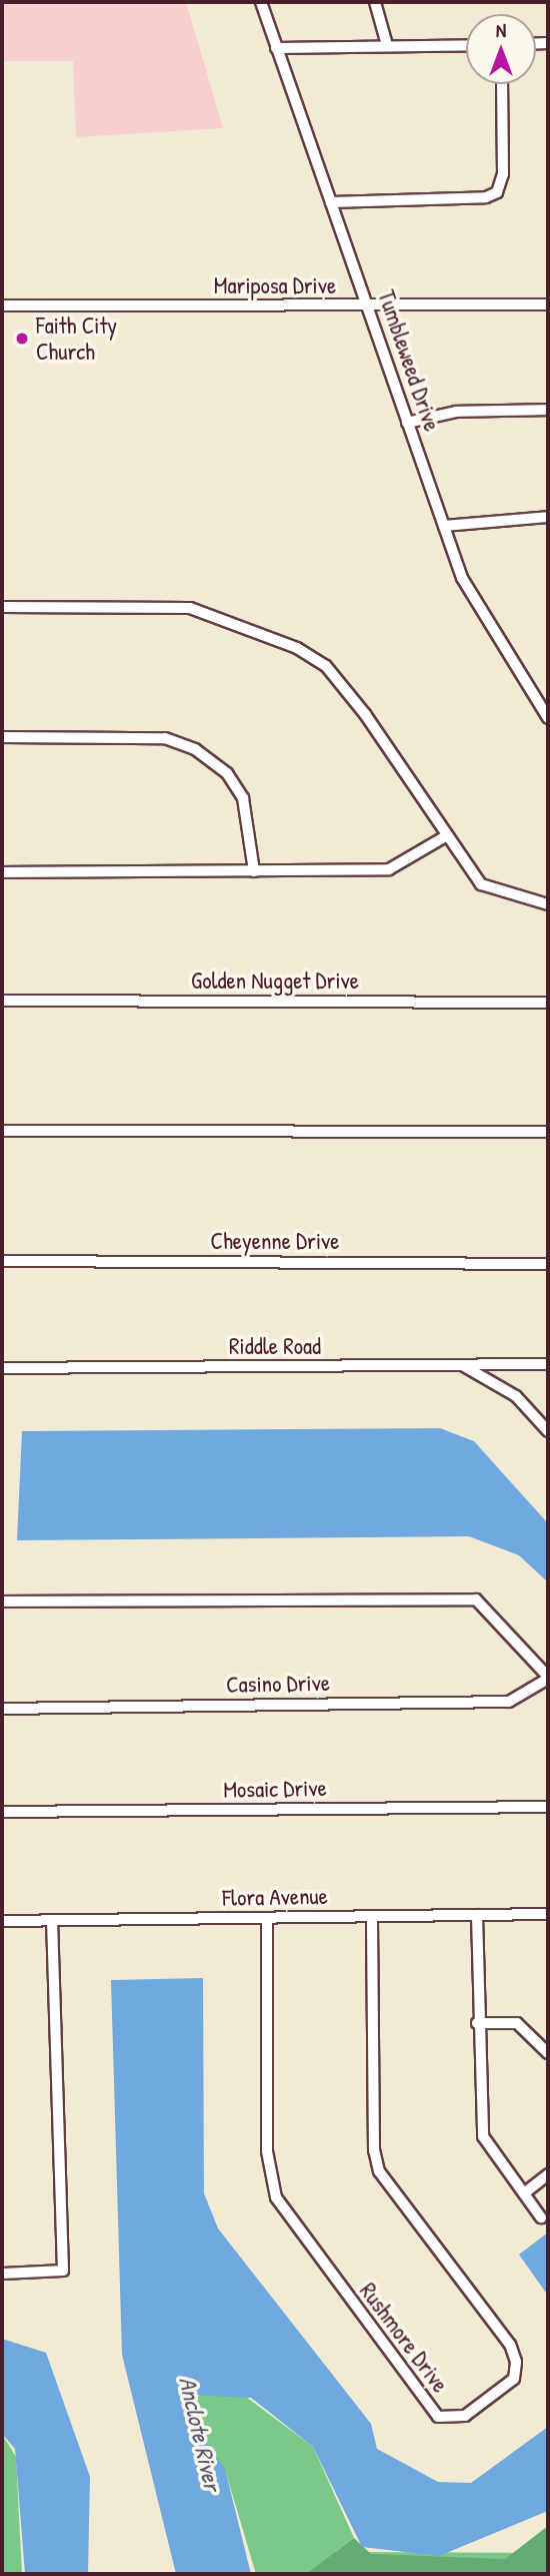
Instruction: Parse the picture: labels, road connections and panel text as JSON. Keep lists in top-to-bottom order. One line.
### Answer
{"streets":{"street":["Mariposa Drive","Tumbleweed Drive","Golden Nugget Drive","Cheyenne Drive","Riddle Road","Casino Drive","Mosaic Drive","Flora Avenue","Rushmore Drive"]},"crossings":[["Mariposa Drive","Tumbleweed Drive"],["Flora Avenue","Rushmore Drive"]],"water":["Anclote River"],"places":["Faith City Church"],"north":"top"}
